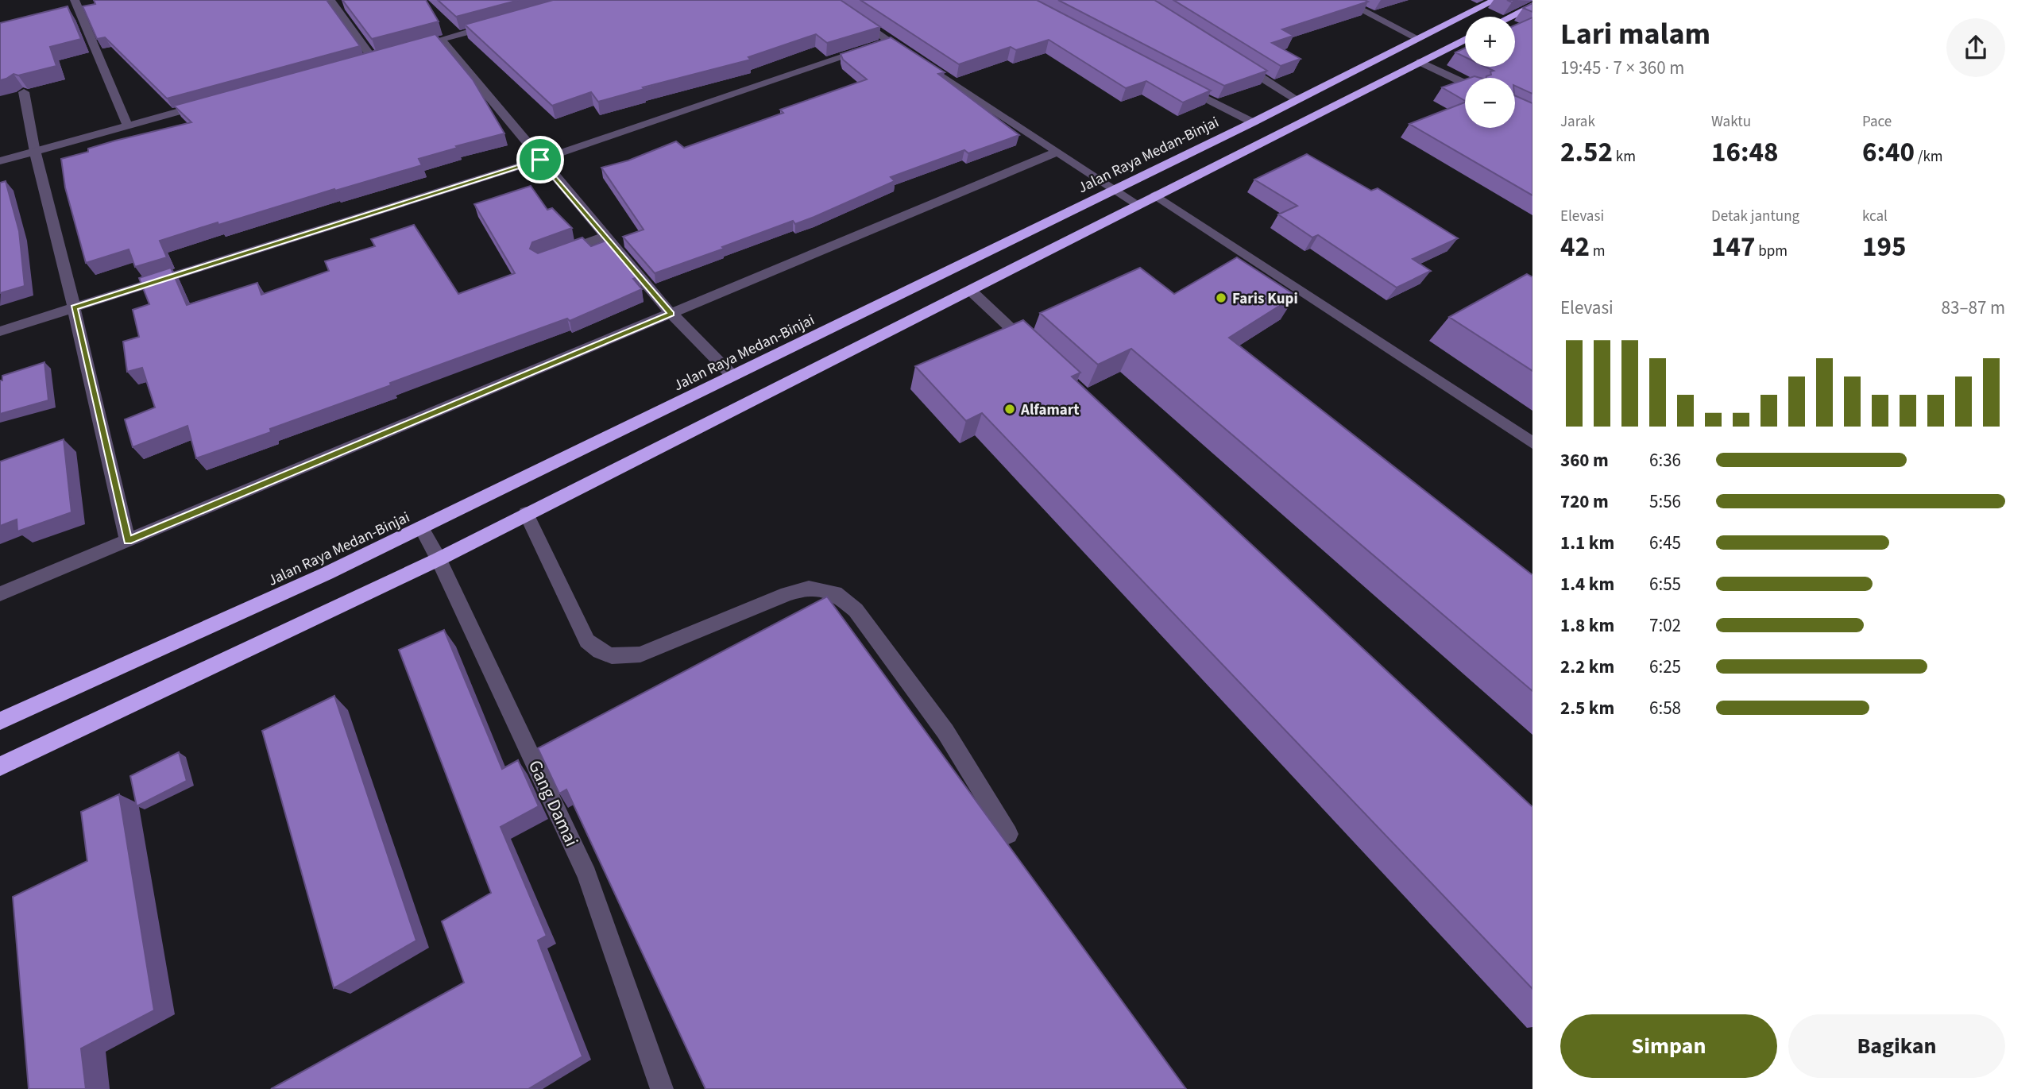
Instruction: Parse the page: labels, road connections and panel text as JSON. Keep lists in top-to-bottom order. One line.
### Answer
{"streets":{"highway":["Jalan Raya Medan-Binjai"],"street":["Gang Damai"]},"crossings":[["Jalan Raya Medan-Binjai","Gang Damai"]],"places":["Faris Kupi","Alfamart"],"page":{"heading":["Lari malam","19:45 · 7 × 360 m"],"map_buttons":["+","−"],"stats":[["Jarak","2.52 km"],["Waktu","16:48"],["Pace","6:40 /km"],["Elevasi","42 m"],["Detak jantung","147 bpm"],["kcal","195"]],"chart":["Elevasi","83–87 m"],"list":[{"name":"360 m","note":"6:36"},{"name":"720 m","note":"5:56"},{"name":"1.1 km","note":"6:45"},{"name":"1.4 km","note":"6:55"},{"name":"1.8 km","note":"7:02"},{"name":"2.2 km","note":"6:25"},{"name":"2.5 km","note":"6:58"}],"buttons":["Simpan","Bagikan"]}}
